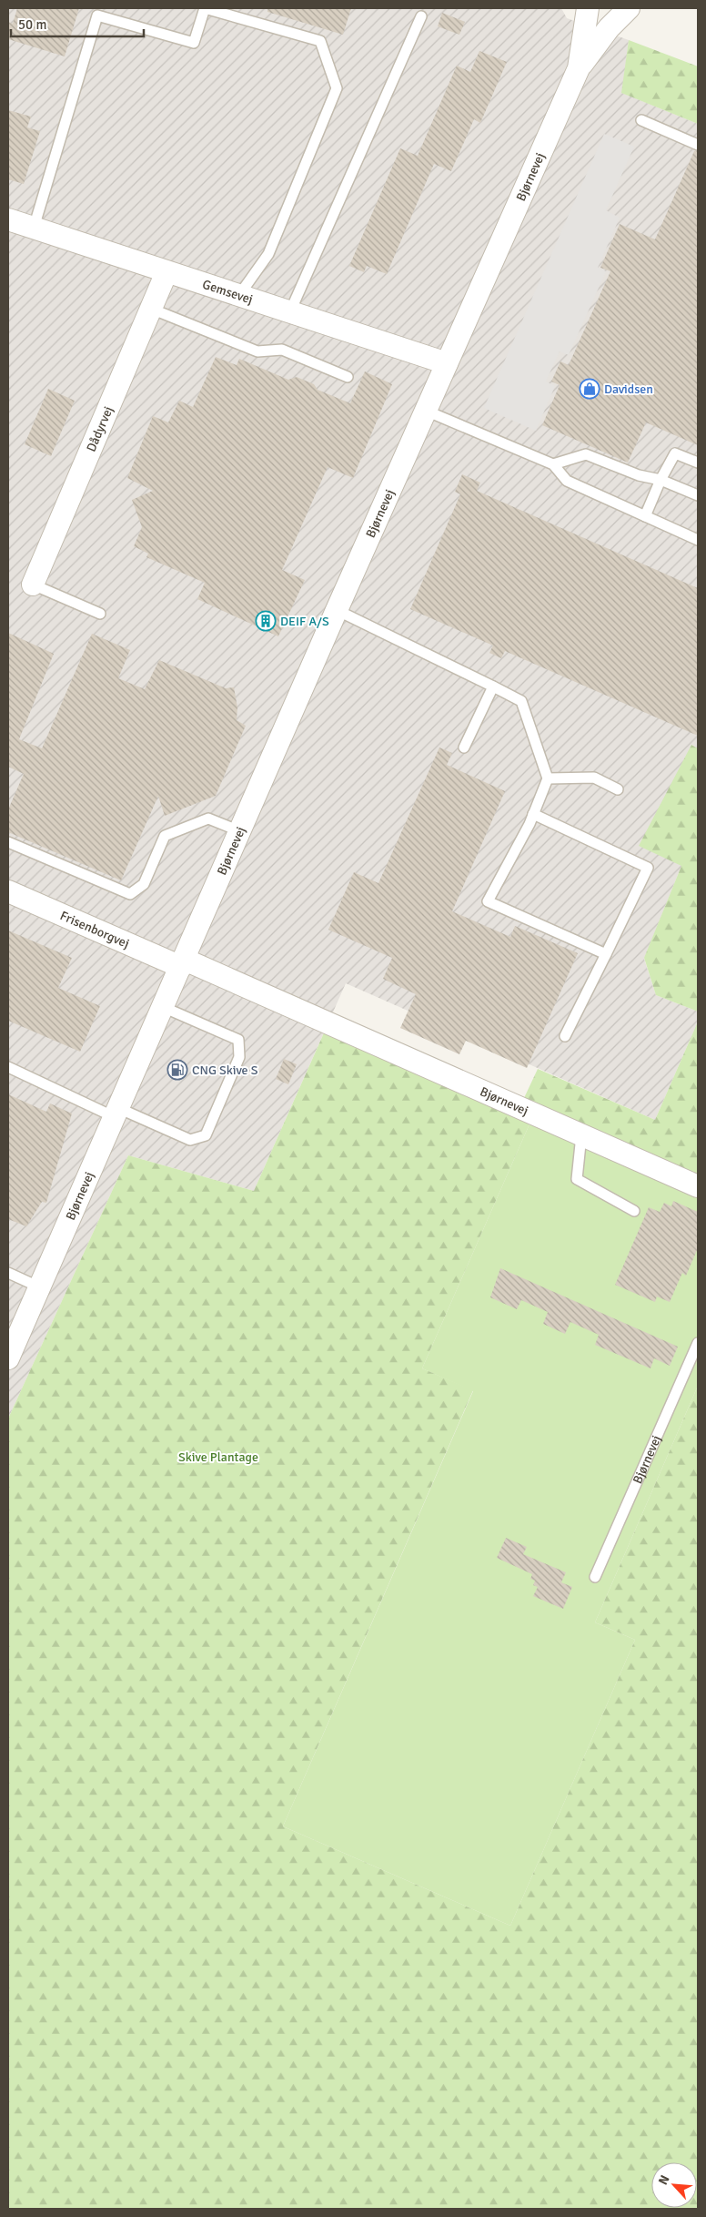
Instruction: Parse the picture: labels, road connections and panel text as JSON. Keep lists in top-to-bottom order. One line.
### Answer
{"streets":{"street":["Bjørnevej","Gemsevej","Dådyrvej","Frisenborgvej"]},"crossings":[["Bjørnevej","Gemsevej"],["Bjørnevej","Frisenborgvej"],["Gemsevej","Dådyrvej"]],"parks":["Skive Plantage"],"places":{"shop":["Davidsen"],"building":["DEIF A/S"],"fuel station":["CNG Skive S"]},"scale_bar":"50 m","north":"top left"}
